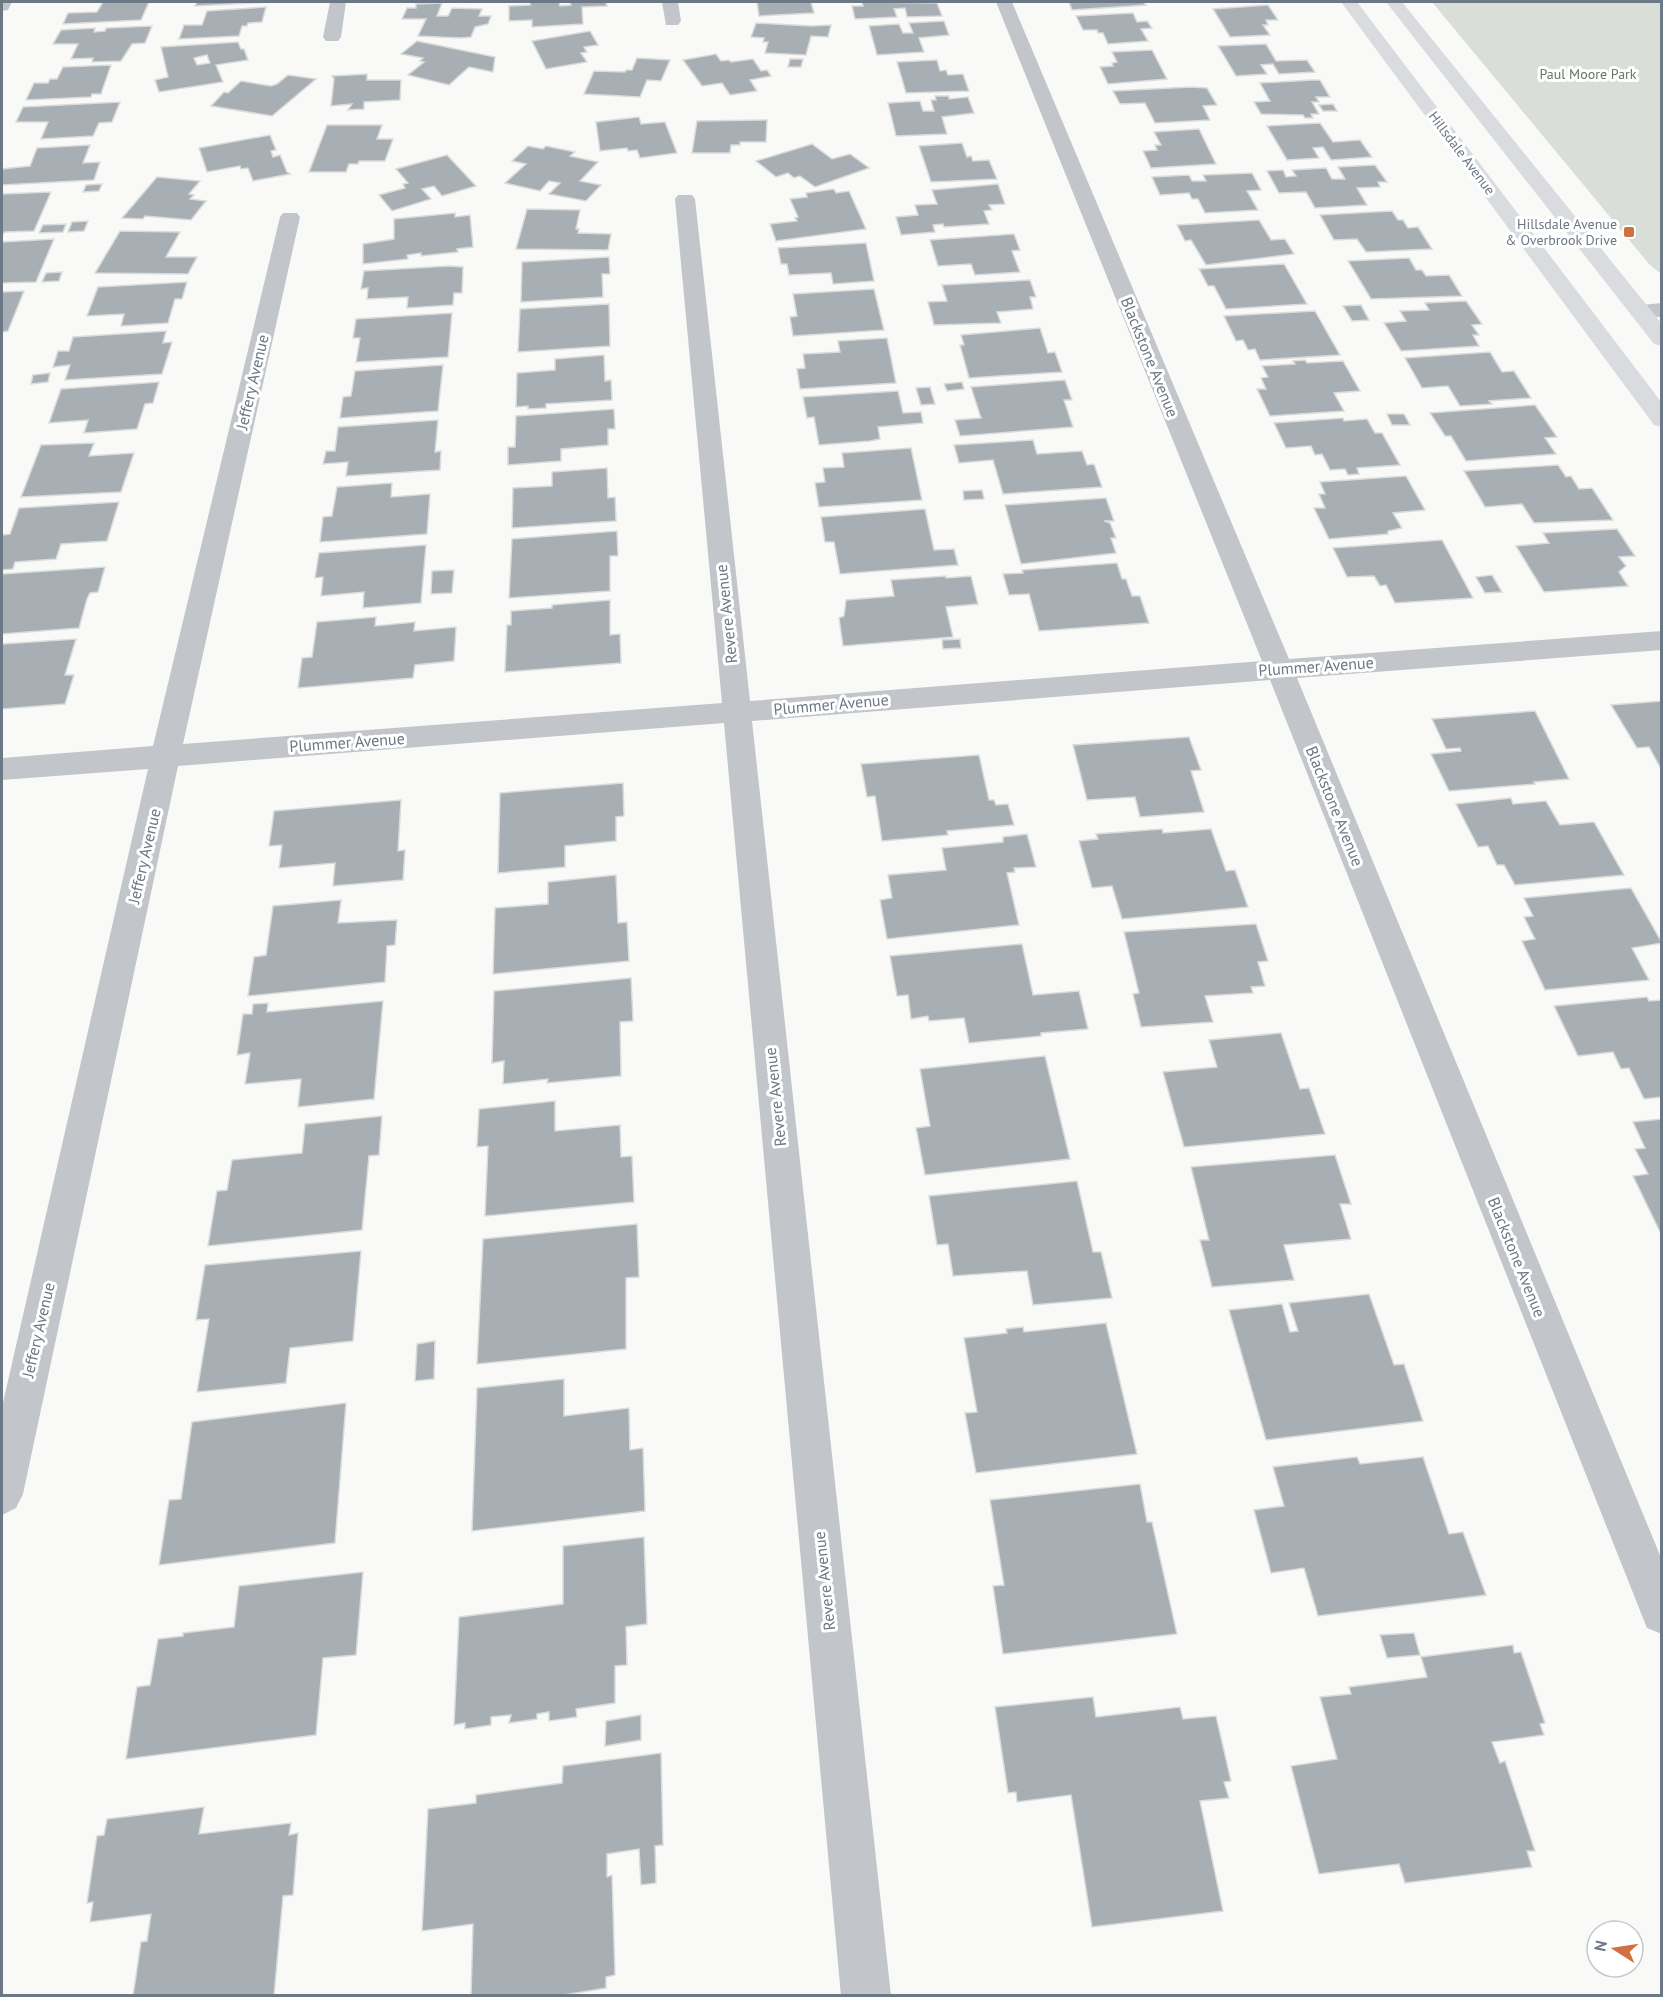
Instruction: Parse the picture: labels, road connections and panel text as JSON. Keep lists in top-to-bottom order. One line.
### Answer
{"streets":{"highway":["Hillsdale Avenue"],"street":["Blackstone Avenue","Jeffery Avenue","Revere Avenue","Plummer Avenue"]},"crossings":[["Blackstone Avenue","Plummer Avenue"],["Jeffery Avenue","Plummer Avenue"],["Revere Avenue","Plummer Avenue"]],"parks":["Paul Moore Park"],"places":{"transit":["Hillsdale Avenue & Overbrook Drive"]},"north":"left"}
